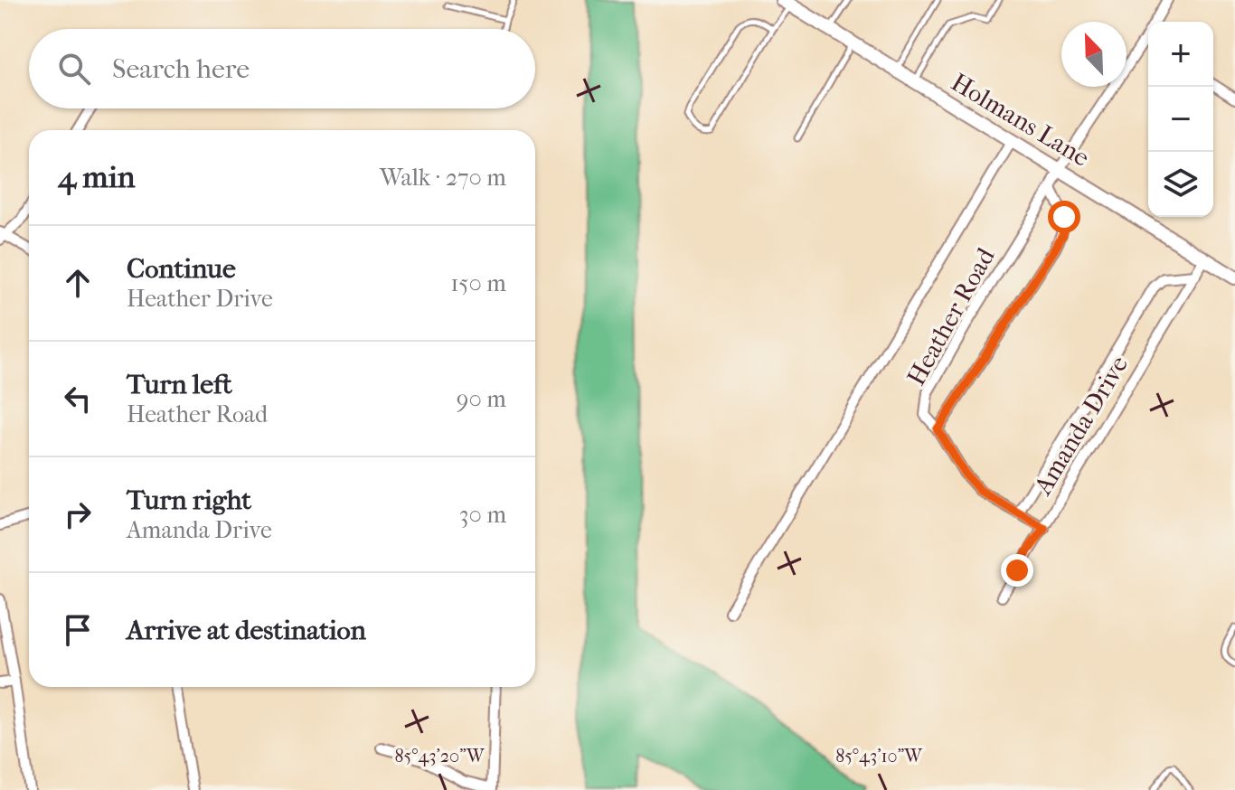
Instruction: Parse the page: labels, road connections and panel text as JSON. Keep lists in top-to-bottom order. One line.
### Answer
{"streets":{"main road":["Holmans Lane"],"street":["Heather Road","Amanda Drive"]},"crossings":[["Holmans Lane","Heather Road"],["Holmans Lane","Amanda Drive"],["Heather Road","Amanda Drive"]],"north":"top left","page":{"map_buttons":["+","−"],"search":"Search here","heading":["4 min","Walk · 270 m"],"list":[["Continue","Heather Drive","150 m"],["Turn left","Heather Road","90 m"],["Turn right","Amanda Drive","30 m"],"Arrive at destination"]},"coordinates":["85°43'20\"W","85°43'10\"W"]}
